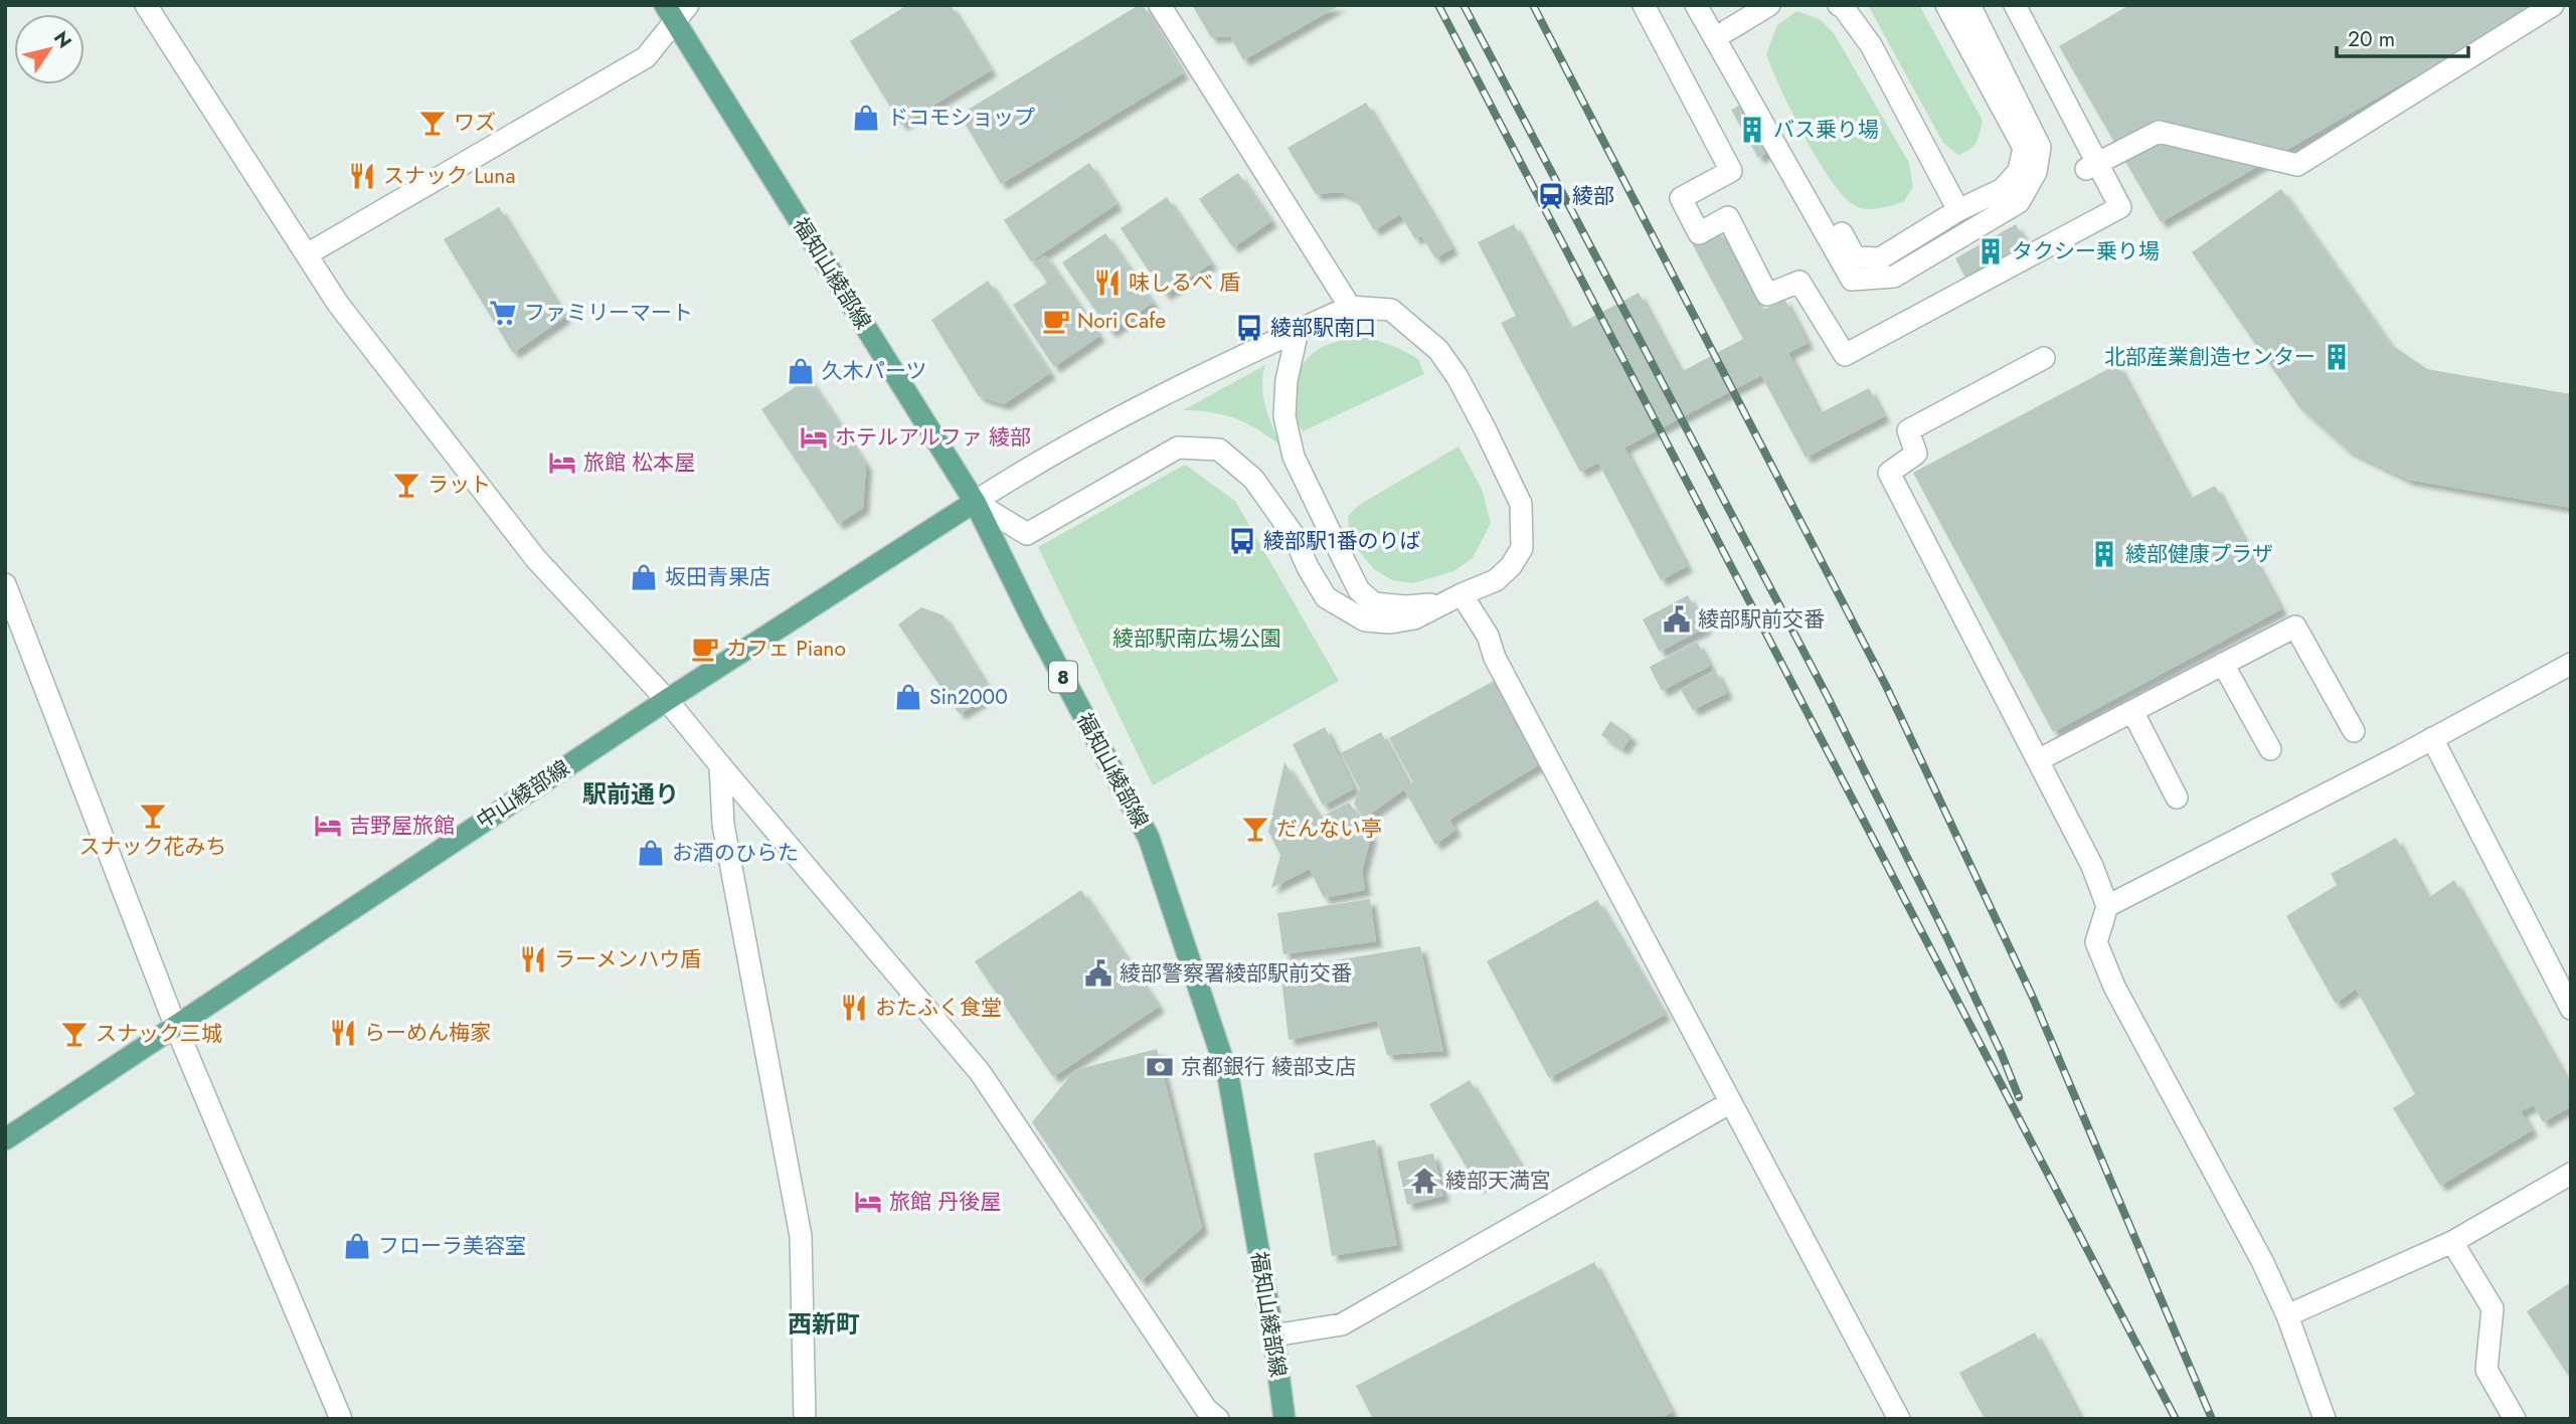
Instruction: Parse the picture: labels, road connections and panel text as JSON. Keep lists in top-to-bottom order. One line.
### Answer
{"streets":{"main road":["福知山綾部線","8","中山綾部線"]},"crossings":[["福知山綾部線","中山綾部線"]],"districts":["駅前通り","西新町"],"parks":["綾部駅南広場公園"],"places":{"shop":["ドコモショップ","久木パーツ","坂田青果店","Sin2000","お酒のひらた","フローラ美容室"],"bar":["ワズ","ラット","スナック花みち","だんない亭","スナック三城"],"building":["バス乗り場","タクシー乗り場","北部産業創造センター","綾部健康プラザ"],"restaurant":["スナック Luna","味しるべ 盾","ラーメンハウ盾","おたふく食堂","らーめん梅家"],"station":["綾部"],"supermarket":["ファミリーマート"],"cafe":["Nori Cafe","カフェ Piano"],"bus stop":["綾部駅南口","綾部駅1番のりば"],"hotel":["ホテルアルファ 綾部","旅館 松本屋","吉野屋旅館","旅館 丹後屋"],"public building":["綾部駅前交番","綾部警察署綾部駅前交番"],"bank":["京都銀行 綾部支店"],"temple":["綾部天満宮"]},"scale_bar":"20 m","north":"top right"}
